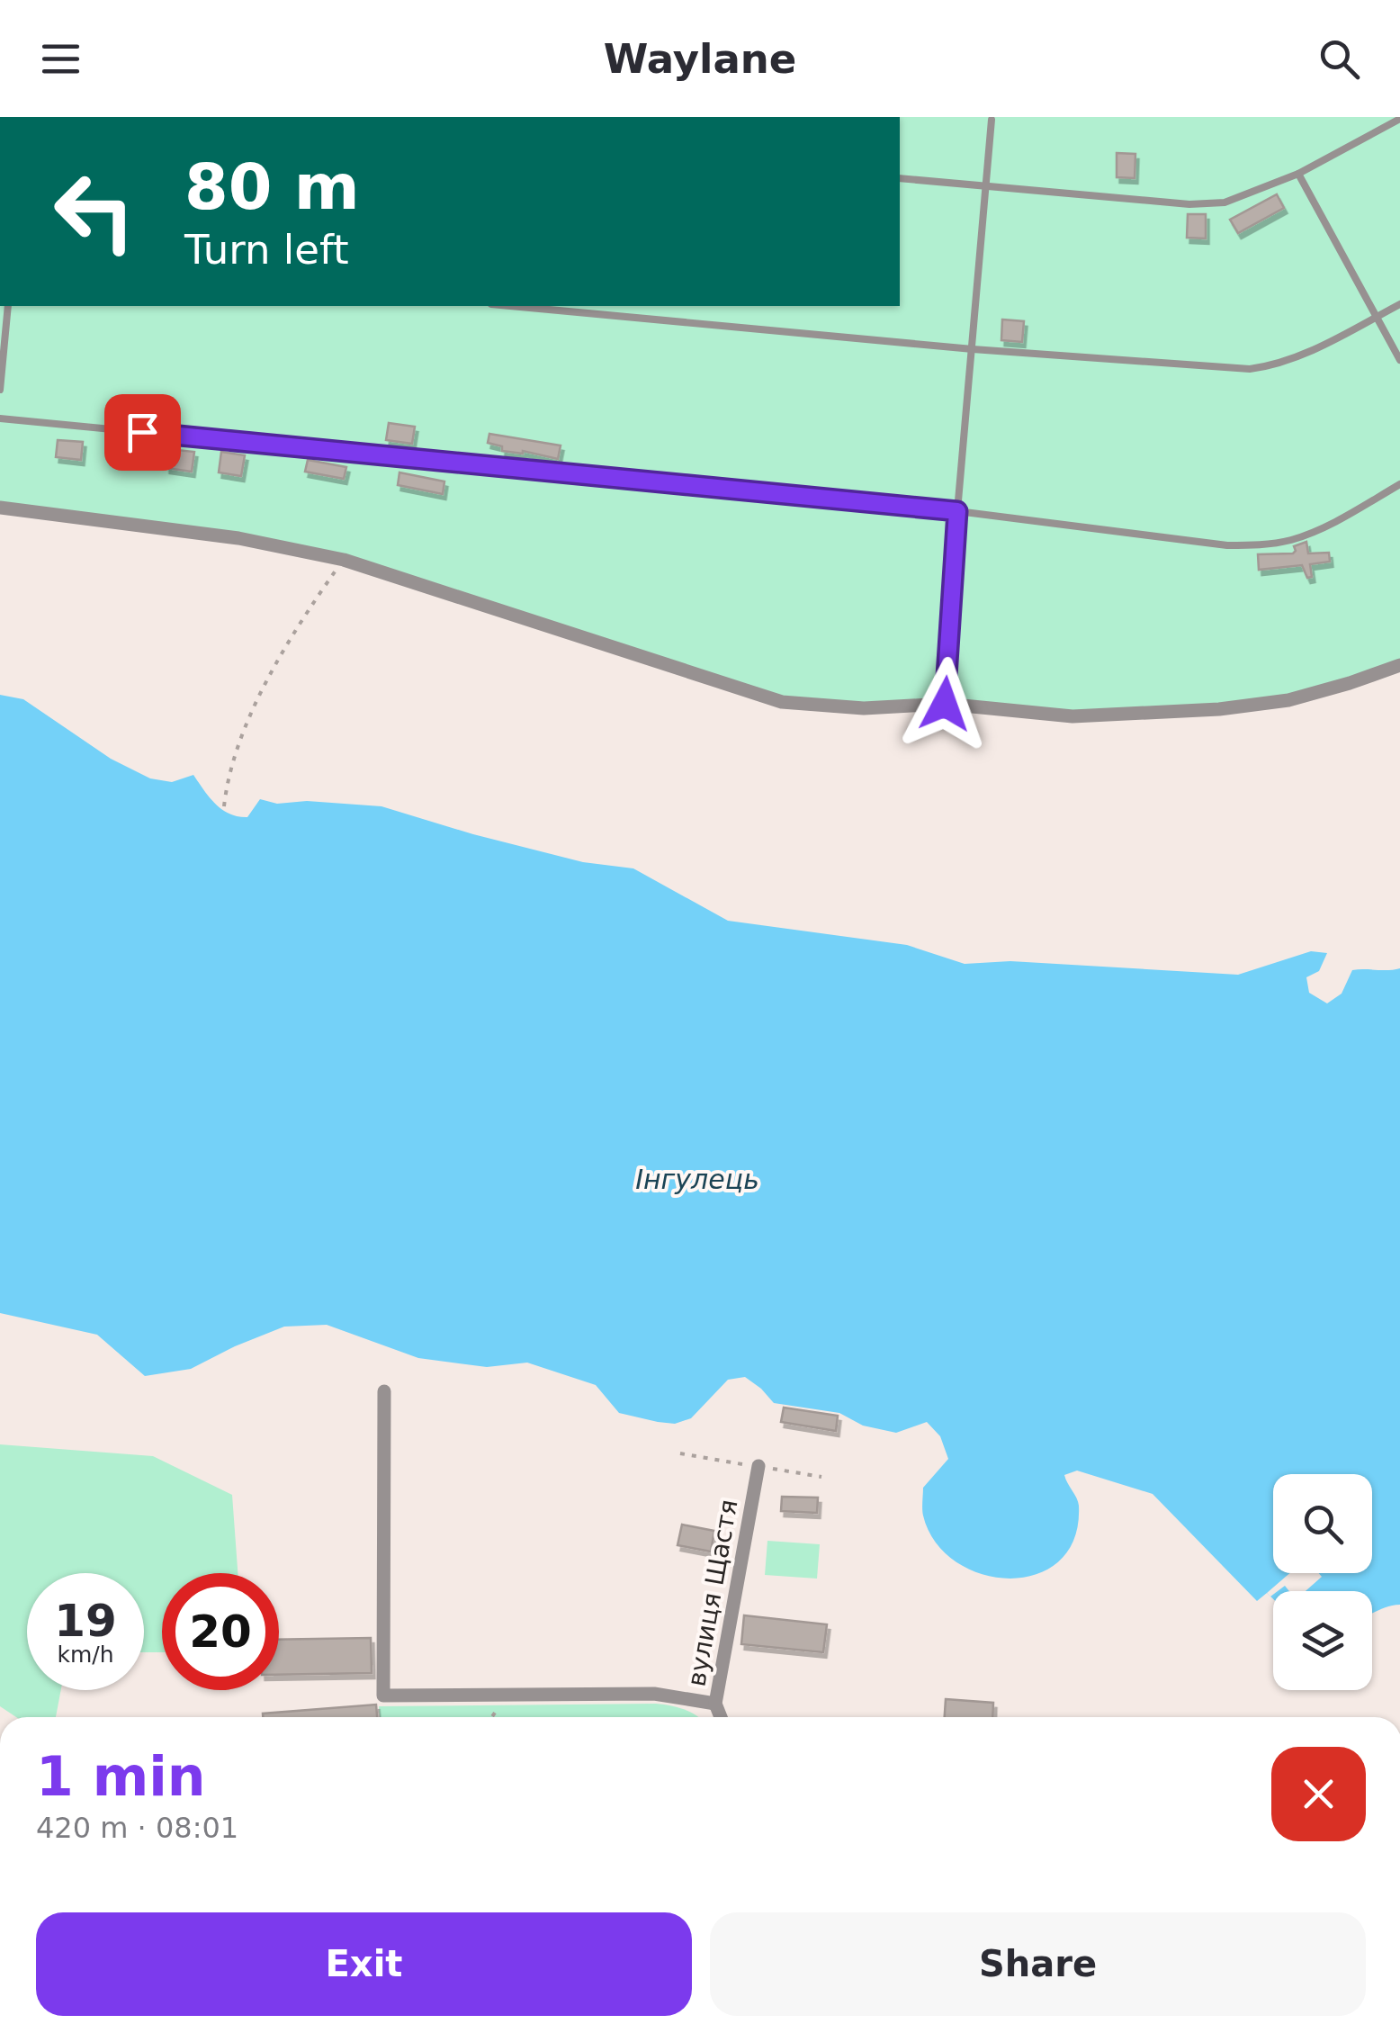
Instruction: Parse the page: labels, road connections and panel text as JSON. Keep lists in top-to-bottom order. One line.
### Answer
{"streets":{"street":["вулиця Щастя"]},"water":["Інгулець"],"page":{"header":"Waylane","turn":["80 m","Turn left"],"speed":"19 km/h","limit":"20","heading":["1 min","420 m · 08:01"],"buttons":["Exit","Share"]}}
